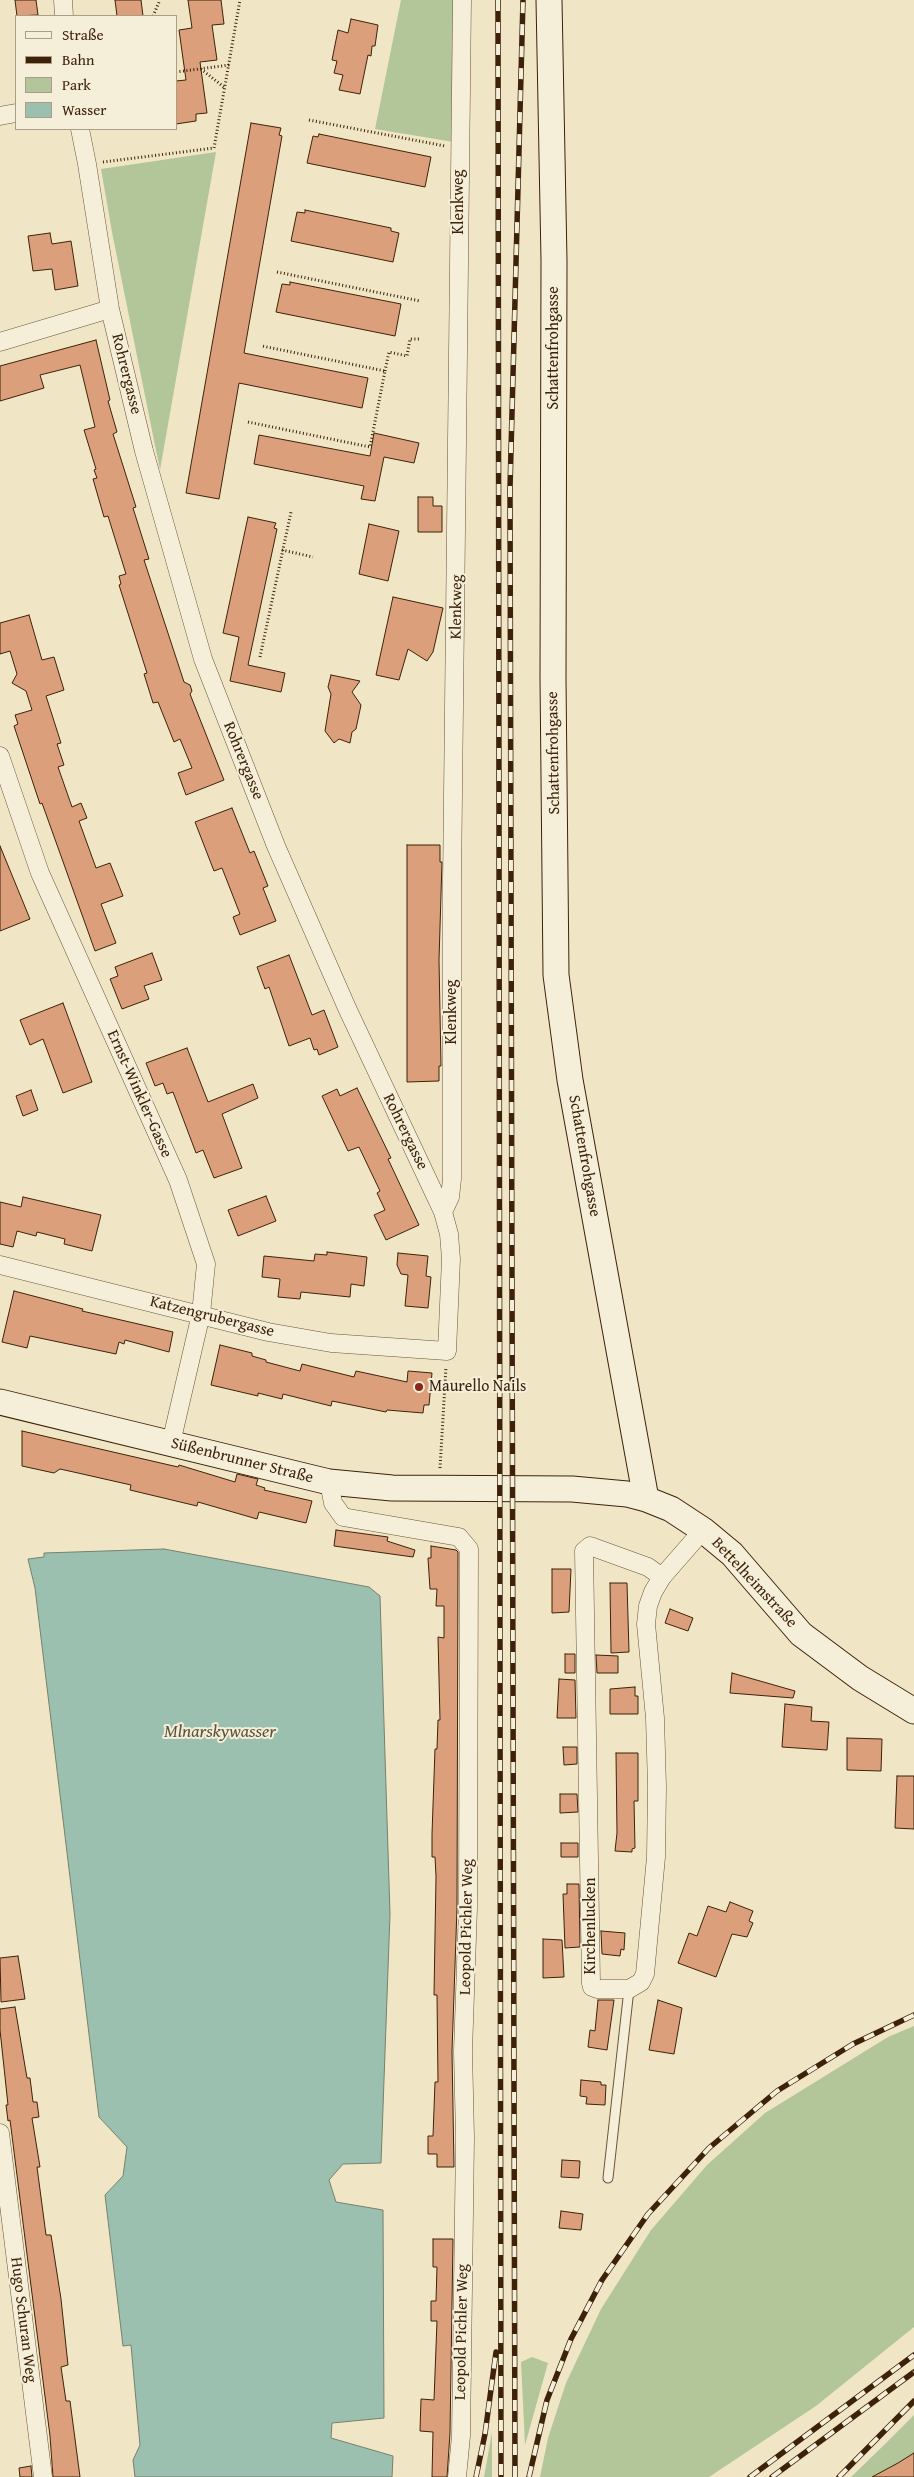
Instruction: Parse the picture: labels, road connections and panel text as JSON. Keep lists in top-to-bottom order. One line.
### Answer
{"streets":{"street":["Klenkweg","Schattenfrohgasse","Rohrergasse","Ernst-Winkler-Gasse","Katzengrubergasse","Süßenbrunner Straße","Bettelheimstraße","Kirchenlucken","Leopold Pichler Weg","Hugo Schuran Weg"]},"crossings":[["Klenkweg","Rohrergasse"],["Schattenfrohgasse","Bettelheimstraße"],["Rohrergasse","Katzengrubergasse"],["Ernst-Winkler-Gasse","Katzengrubergasse"],["Ernst-Winkler-Gasse","Süßenbrunner Straße"],["Süßenbrunner Straße","Bettelheimstraße"],["Süßenbrunner Straße","Leopold Pichler Weg"]],"water":["Mlnarskywasser"],"places":["Maurello Nails"],"legend":["Straße","Bahn","Park","Wasser"]}
